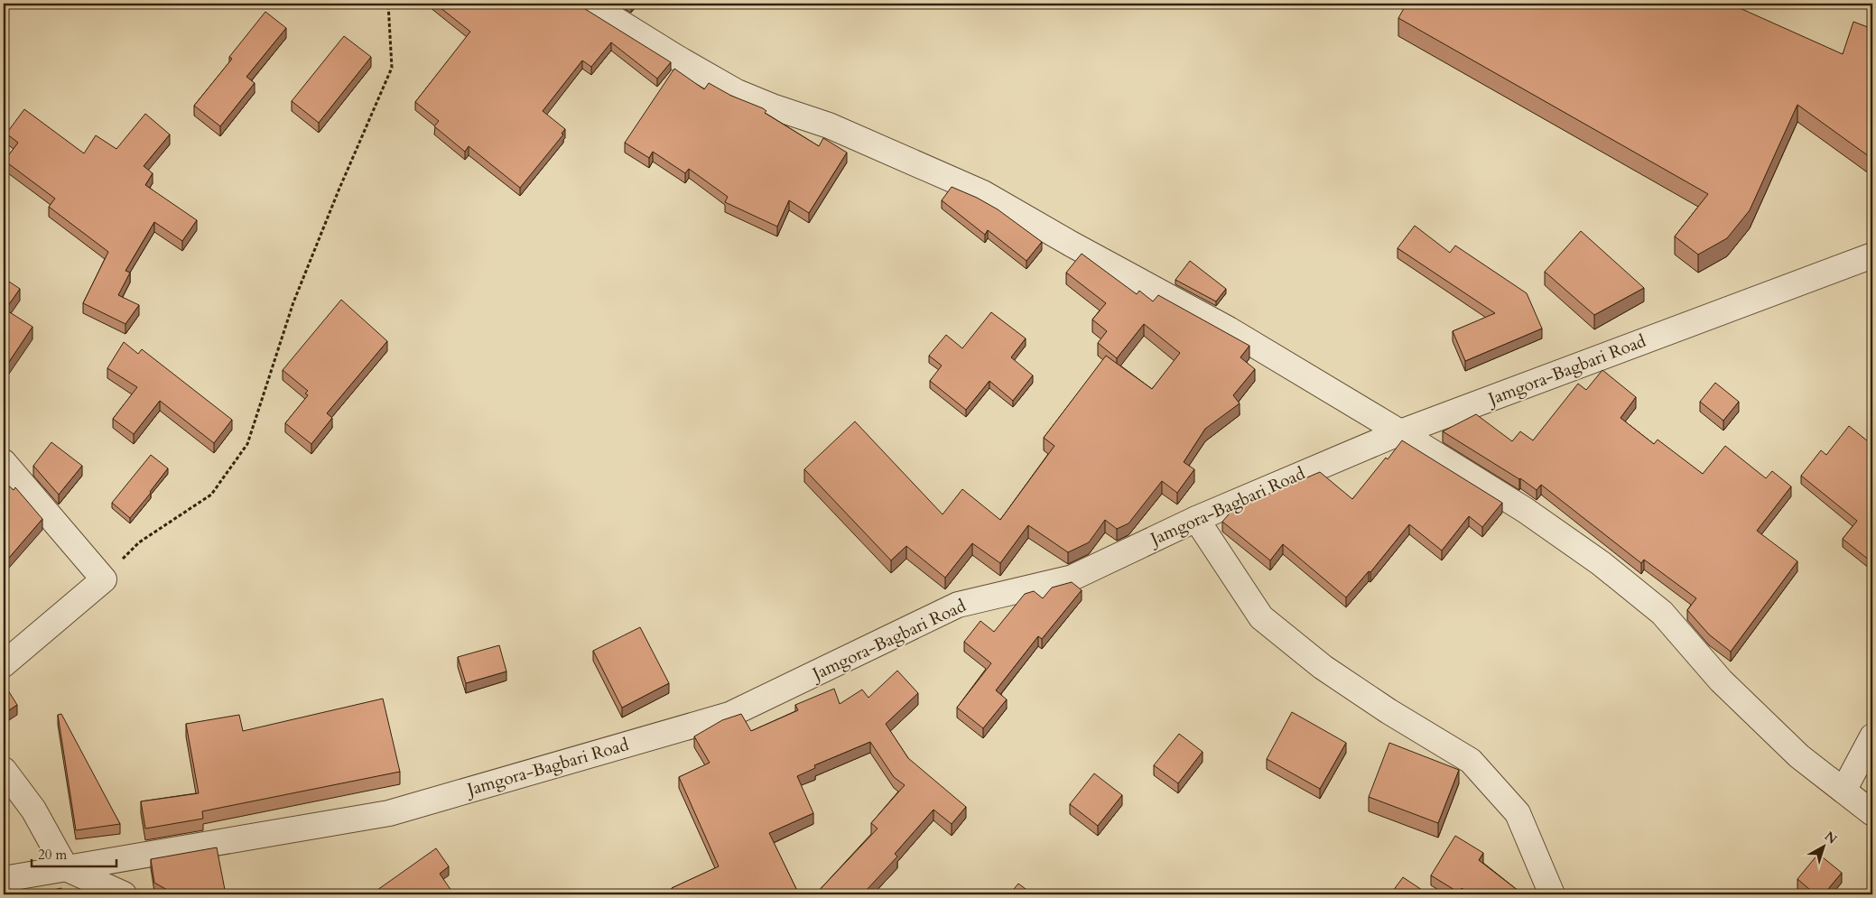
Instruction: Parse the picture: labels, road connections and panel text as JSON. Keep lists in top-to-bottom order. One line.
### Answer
{"streets":{"street":["Jamgora-Bagbari Road"]},"scale_bar":"20 m","north":"top right"}
